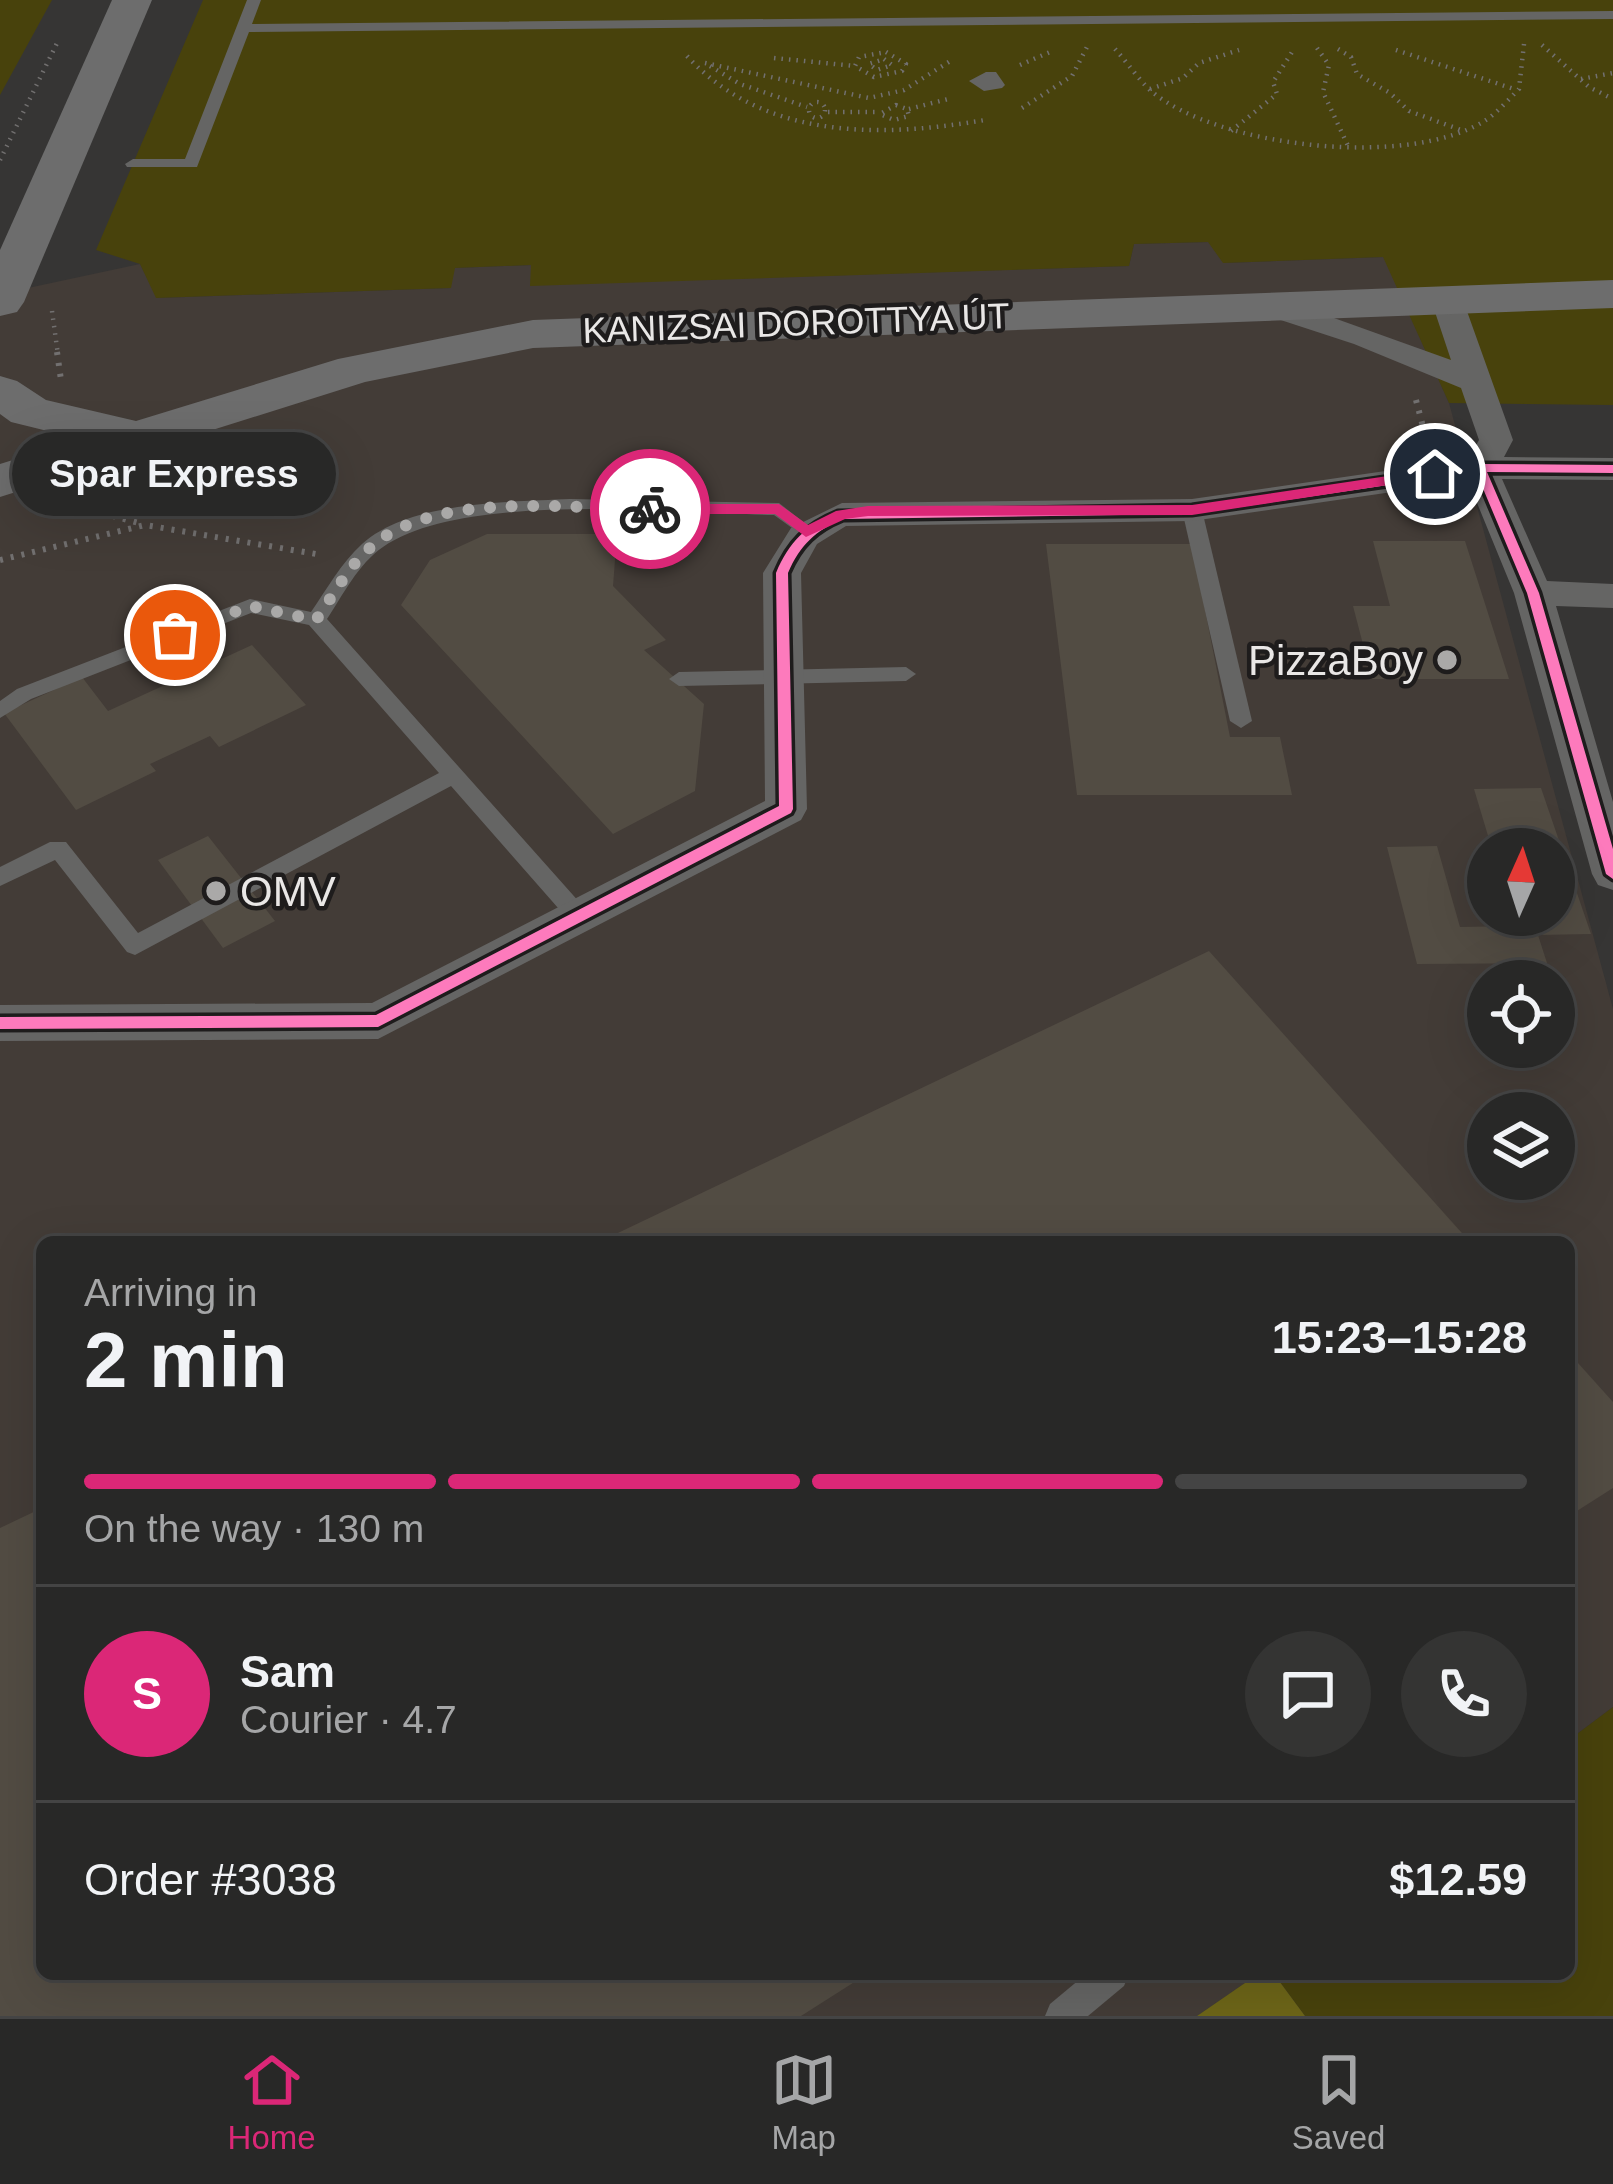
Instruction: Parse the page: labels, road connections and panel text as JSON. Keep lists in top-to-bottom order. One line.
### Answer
{"streets":{"main road":["KANIZSAI DOROTTYA ÚT"]},"places":["Spar Express","PizzaBoy","OMV"],"north":"top","page":{"bubble":"Spar Express","heading":["2 min","Arriving in","15:23–15:28"],"panel":["Sam","Courier · 4.7","Order #3038","$12.59"],"bar":"On the way · 130 m","round":"S","tabs":["Home","Map","Saved"]}}
